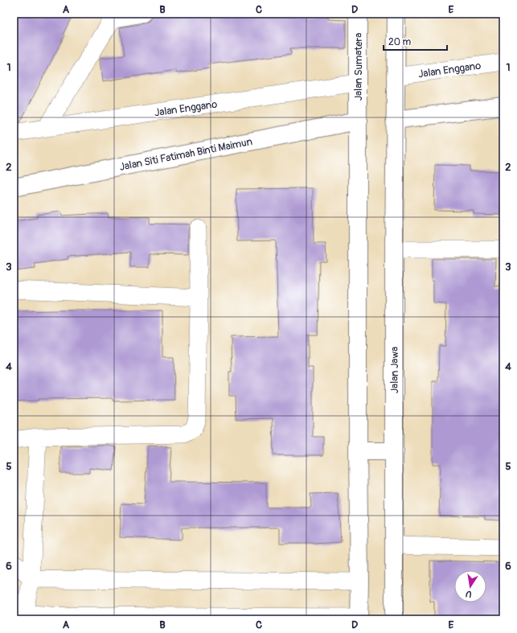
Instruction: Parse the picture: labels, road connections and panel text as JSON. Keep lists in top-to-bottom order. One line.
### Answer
{"streets":{"main road":["Jalan Sumatera","Jalan Siti Fatimah Binti Maimun","Jalan Jawa"],"street":["Jalan Enggano"]},"crossings":[["Jalan Sumatera","Jalan Enggano"],["Jalan Sumatera","Jalan Siti Fatimah Binti Maimun"]],"scale_bar":"20 m","north":"bottom","grid":{"columns":["A","B","C","D","E"],"rows":["1","2","3","4","5","6"]}}
